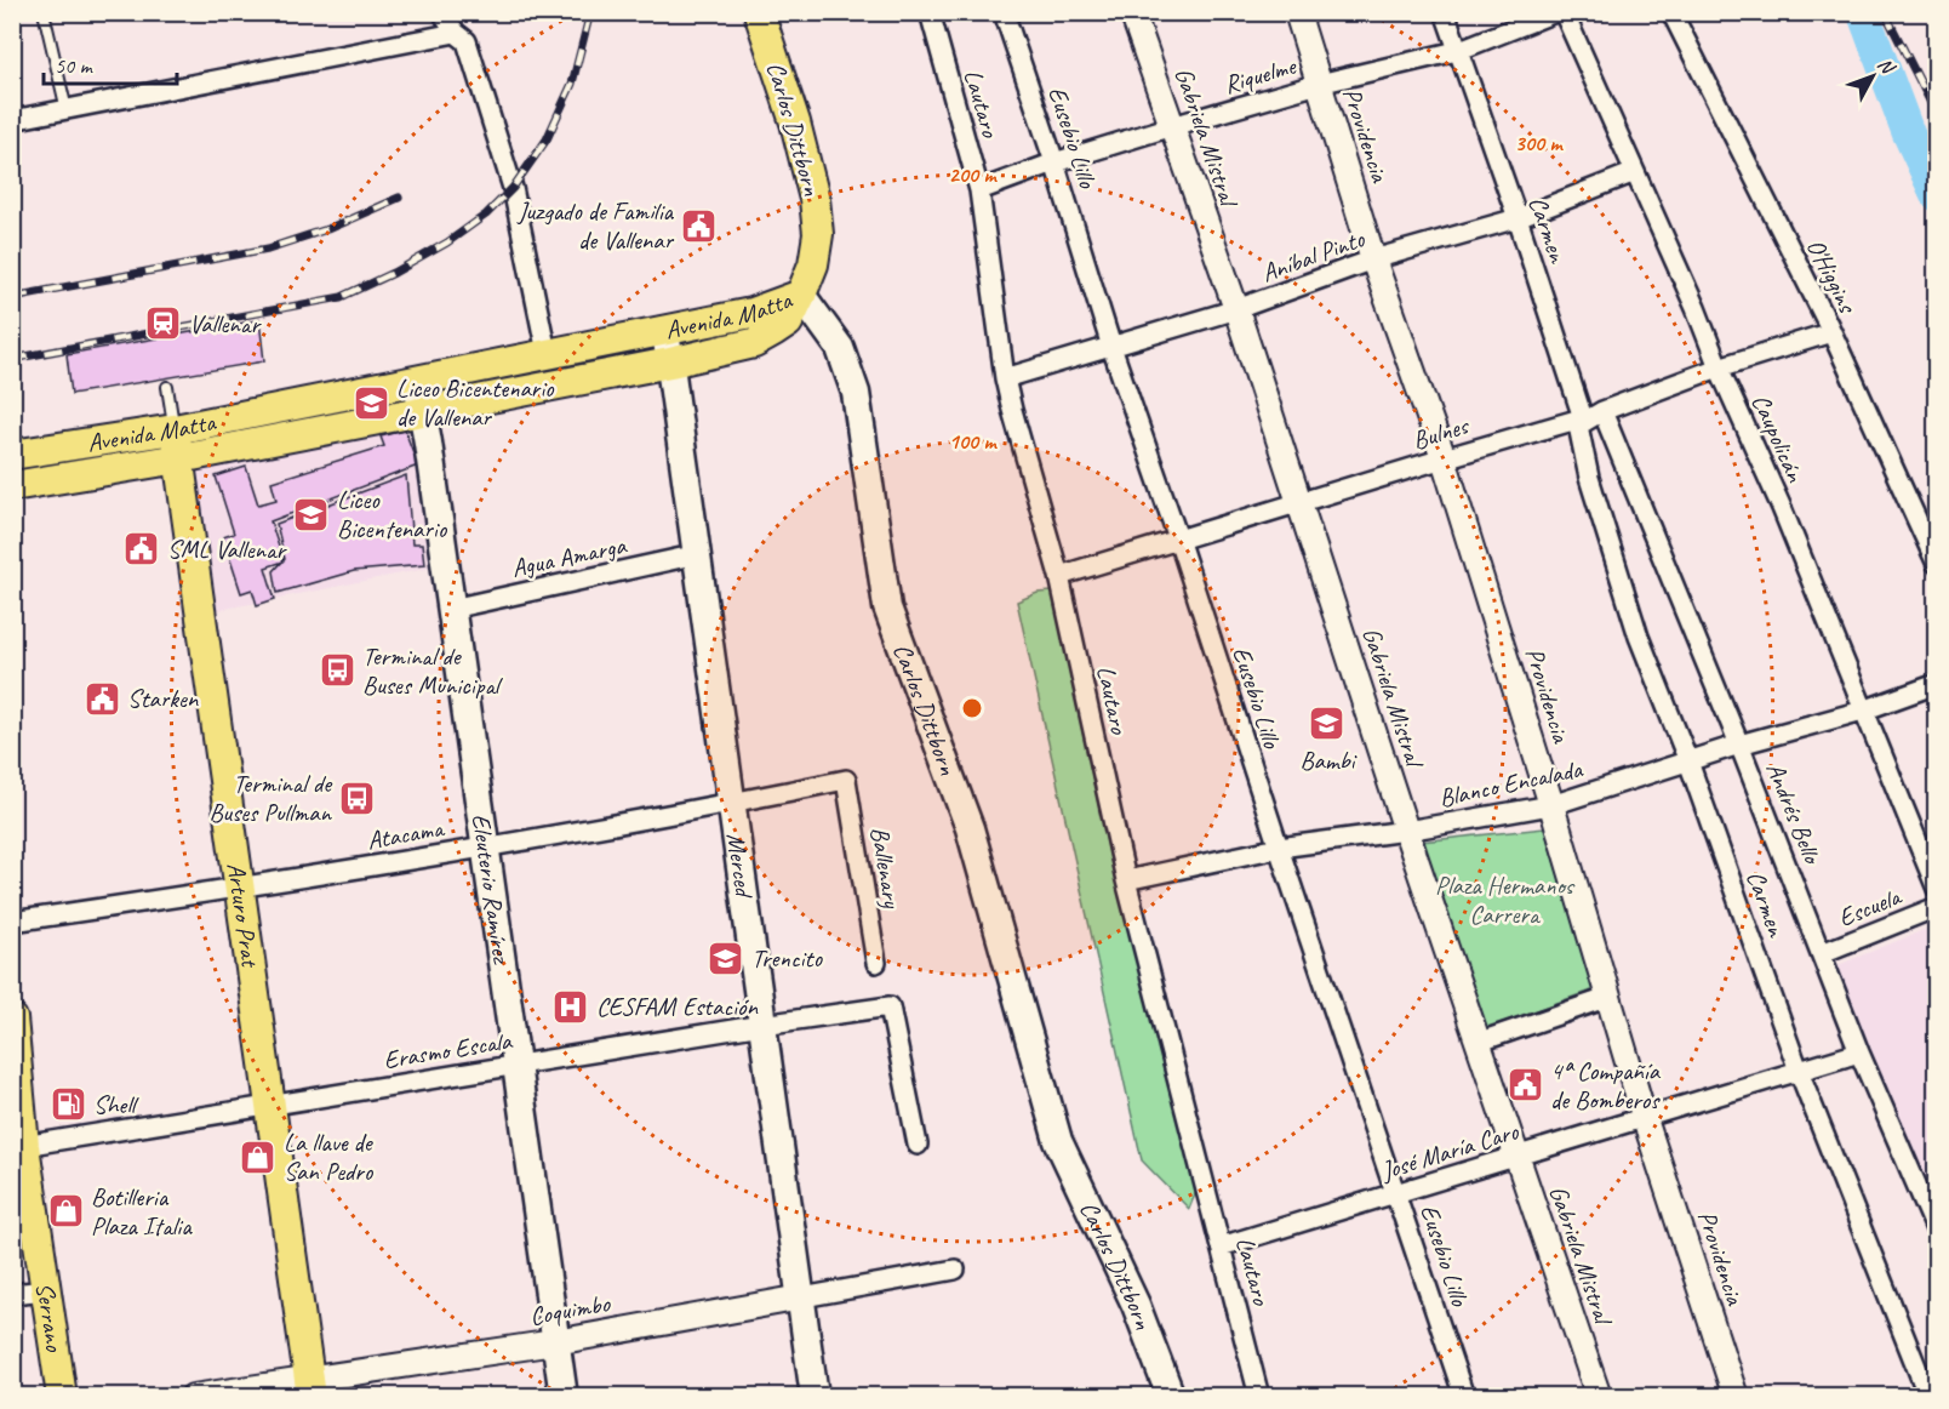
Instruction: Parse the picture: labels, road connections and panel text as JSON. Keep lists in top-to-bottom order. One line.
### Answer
{"streets":{"main road":["Carlos Dittborn","Avenida Matta","Merced","Eleuterio Ramírez","Arturo Prat","Serrano"],"street":["Riquelme","Lautaro","Providencia","Gabriela Mistral","Eusebio Lillo","Carmen","Aníbal Pinto","O'Higgins","Bulnes","Caupolicán","Agua Amarga","Blanco Encalada","Andrés Bello","Atacama","Ballenary","Escuela","Erasmo Escala","José María Caro","Coquimbo"]},"crossings":[["Riquelme","Lautaro"],["Riquelme","Providencia"],["Riquelme","Gabriela Mistral"],["Riquelme","Eusebio Lillo"],["Riquelme","Carmen"],["Lautaro","Aníbal Pinto"],["Lautaro","Bulnes"],["Lautaro","Blanco Encalada"],["Lautaro","José María Caro"],["Carlos Dittborn","Avenida Matta"],["Providencia","Aníbal Pinto"],["Providencia","Bulnes"],["Providencia","Blanco Encalada"],["Providencia","José María Caro"],["Gabriela Mistral","Aníbal Pinto"],["Gabriela Mistral","Bulnes"],["Gabriela Mistral","Blanco Encalada"],["Gabriela Mistral","José María Caro"],["Eusebio Lillo","Aníbal Pinto"],["Eusebio Lillo","Bulnes"],["Eusebio Lillo","Blanco Encalada"],["Eusebio Lillo","José María Caro"],["Carmen","Aníbal Pinto"],["Carmen","Bulnes"],["Carmen","Blanco Encalada"],["Carmen","José María Caro"],["Aníbal Pinto","Caupolicán"],["O'Higgins","Bulnes"],["Avenida Matta","Merced"],["Avenida Matta","Eleuterio Ramírez"],["Avenida Matta","Arturo Prat"],["Bulnes","Caupolicán"],["Bulnes","Andrés Bello"],["Caupolicán","Blanco Encalada"],["Agua Amarga","Merced"],["Agua Amarga","Eleuterio Ramírez"],["Blanco Encalada","Andrés Bello"],["Andrés Bello","Escuela"],["Andrés Bello","José María Caro"],["Atacama","Merced"],["Atacama","Ballenary"],["Atacama","Eleuterio Ramírez"],["Atacama","Arturo Prat"],["Merced","Erasmo Escala"],["Merced","Coquimbo"],["Eleuterio Ramírez","Erasmo Escala"],["Eleuterio Ramírez","Coquimbo"],["Arturo Prat","Erasmo Escala"],["Arturo Prat","Coquimbo"],["Erasmo Escala","Serrano"]],"parks":["Plaza Hermanos Carrera"],"places":{"public building":["Juzgado de Familia de Vallenar","SML Vallenar","Starken","4ª Compañía de Bomberos"],"station":["Vallenar"],"school or university":["Liceo Bicentenario de Vallenar","Liceo Bicentenario","Bambi","Trencito"],"bus stop":["Terminal de Buses Municipal","Terminal de Buses Pullman"],"hospital":["CESFAM Estación"],"fuel station":["Shell"],"shop":["La llave de San Pedro","Botilleria Plaza Italia"]},"scale_bar":"50 m","north":"top right","rings":["300 m","200 m","100 m"]}
